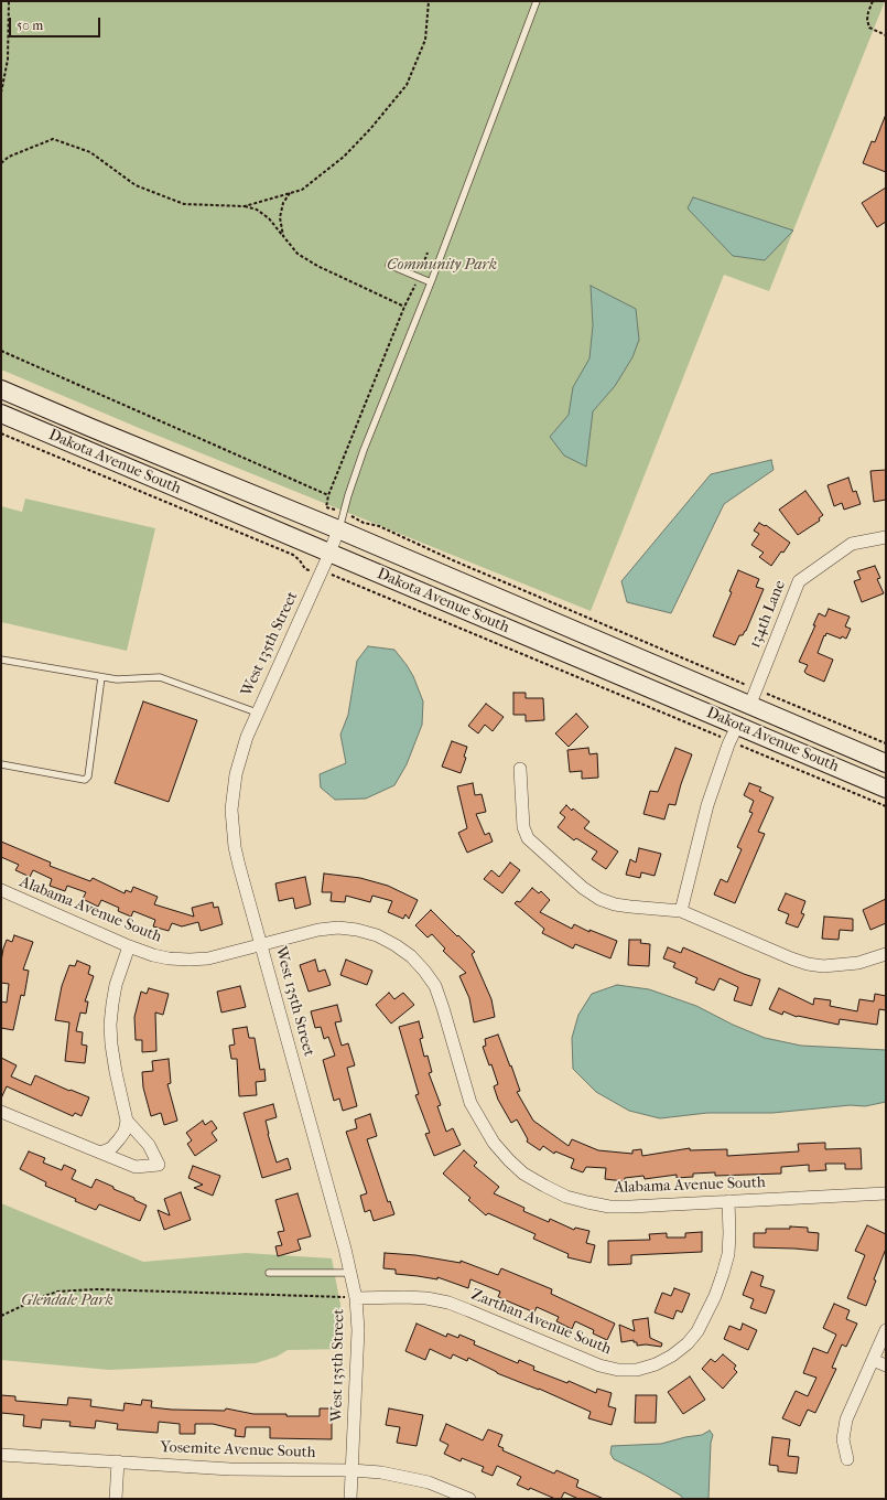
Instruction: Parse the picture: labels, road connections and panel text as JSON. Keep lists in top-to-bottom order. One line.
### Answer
{"streets":{"main road":["Dakota Avenue South"],"street":["134th Lane","West 135th Street","Alabama Avenue South","Zarthan Avenue South","Yosemite Avenue South"]},"crossings":[["Dakota Avenue South","134th Lane"],["Dakota Avenue South","West 135th Street"],["West 135th Street","Alabama Avenue South"],["West 135th Street","Zarthan Avenue South"],["West 135th Street","Yosemite Avenue South"],["Alabama Avenue South","Zarthan Avenue South"]],"parks":["Community Park","Glendale Park"],"scale_bar":"50 m"}
